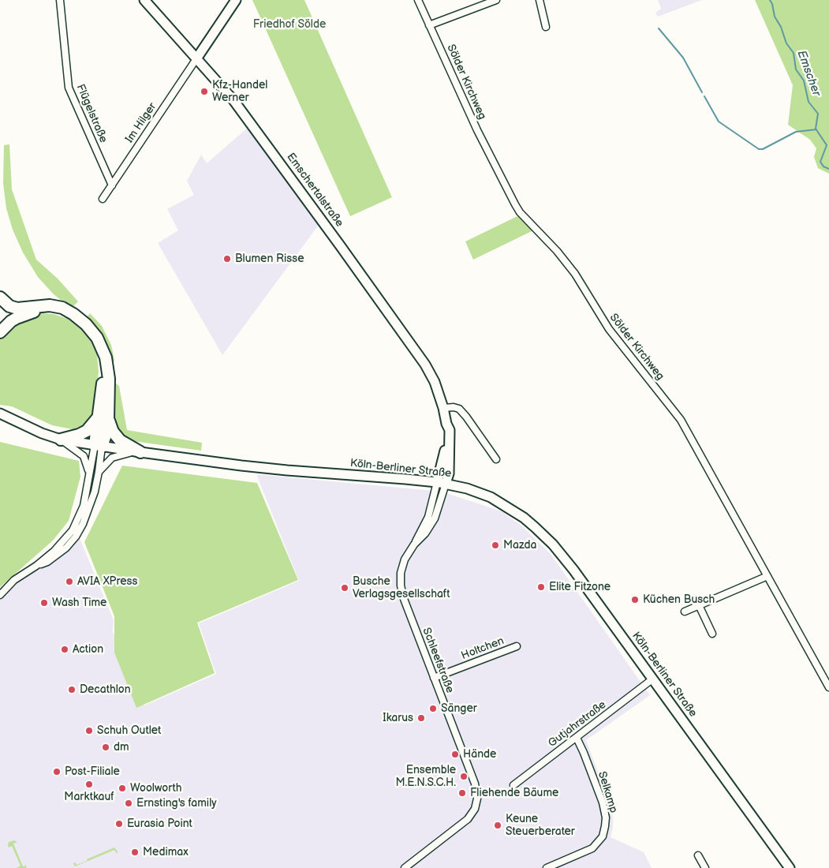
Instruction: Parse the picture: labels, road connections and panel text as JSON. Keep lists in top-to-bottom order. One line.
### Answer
{"streets":{"main road":["Emschertalstraße","Köln-Berliner Straße"],"street":["Sölder Kirchweg","Flügelstraße","Im Hilger","Holtchen","Schleefstraße","Gutjahrstraße","Selkamp"]},"crossings":[["Flügelstraße","Im Hilger"],["Im Hilger","Emschertalstraße"],["Emschertalstraße","Köln-Berliner Straße"],["Emschertalstraße","Schleefstraße"],["Köln-Berliner Straße","Schleefstraße"],["Köln-Berliner Straße","Gutjahrstraße"],["Holtchen","Schleefstraße"],["Gutjahrstraße","Selkamp"]],"water":["Emscher"],"parks":["Friedhof Sölde"],"places":["Kfz-Handel Werner","Blumen Risse","Mazda","AVIA XPress","Elite Fitzone","Busche Verlagsgesellschaft","Küchen Busch","Wash Time","Action","Decathlon","Sänger","Ikarus","Schuh Outlet","dm","Hände","Post-Filiale","Ensemble M.E.N.S.C.H.","Marktkauf","Woolworth","Fliehende Bäume","Ernsting's family","Eurasia Point","Keune Steuerberater","Medimax"]}
